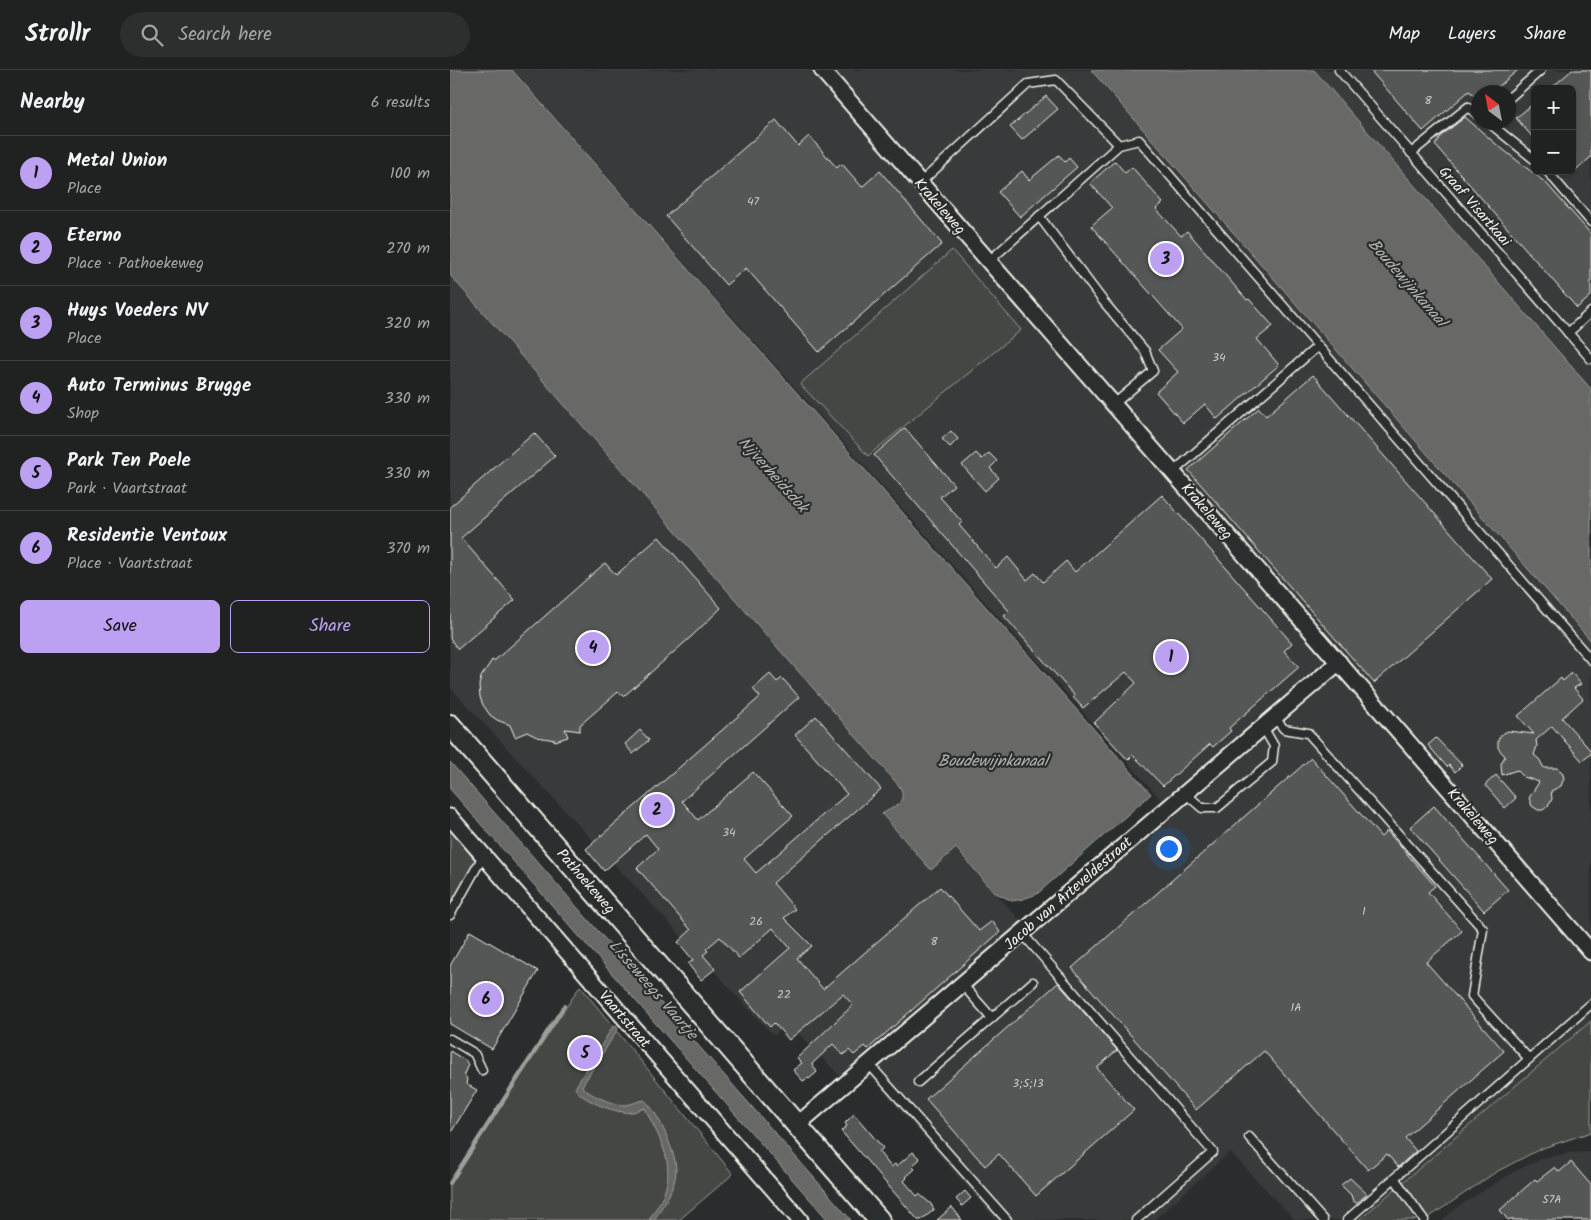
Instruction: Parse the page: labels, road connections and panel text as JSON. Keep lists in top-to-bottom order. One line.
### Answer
{"streets":{"main road":["Pathoekeweg"],"street":["Krakeleweg","Jacob van Arteveldestraat","Vaartstraat"],"lane":["Graaf Visartkaai"]},"crossings":[["Krakeleweg","Jacob van Arteveldestraat"],["Pathoekeweg","Jacob van Arteveldestraat"]],"water":["Boudewijnkanaal","Nijverheidsdok","Lisseweegs Vaartje"],"house_numbers":["8","47","34","34","1","26","8","22","1A","3;5;13","57A"],"north":"top left","page":{"header":"Strollr","search":"Search here","nav":["Map","Layers","Share"],"heading":["Nearby","6 results"],"map_buttons":["+","−"],"list":[{"mark":"1","name":"Metal Union","note":"Place","value":"100 m"},{"mark":"2","name":"Eterno","note":"Place · Pathoekeweg","value":"270 m"},{"mark":"3","name":"Huys Voeders NV","note":"Place","value":"320 m"},{"mark":"4","name":"Auto Terminus Brugge","note":"Shop","value":"330 m"},{"mark":"5","name":"Park Ten Poele","note":"Park · Vaartstraat","value":"330 m"},{"mark":"6","name":"Residentie Ventoux","note":"Place · Vaartstraat","value":"370 m"}],"pins":["3","4","1","2","6","5"],"buttons":["Save","Share"]}}
